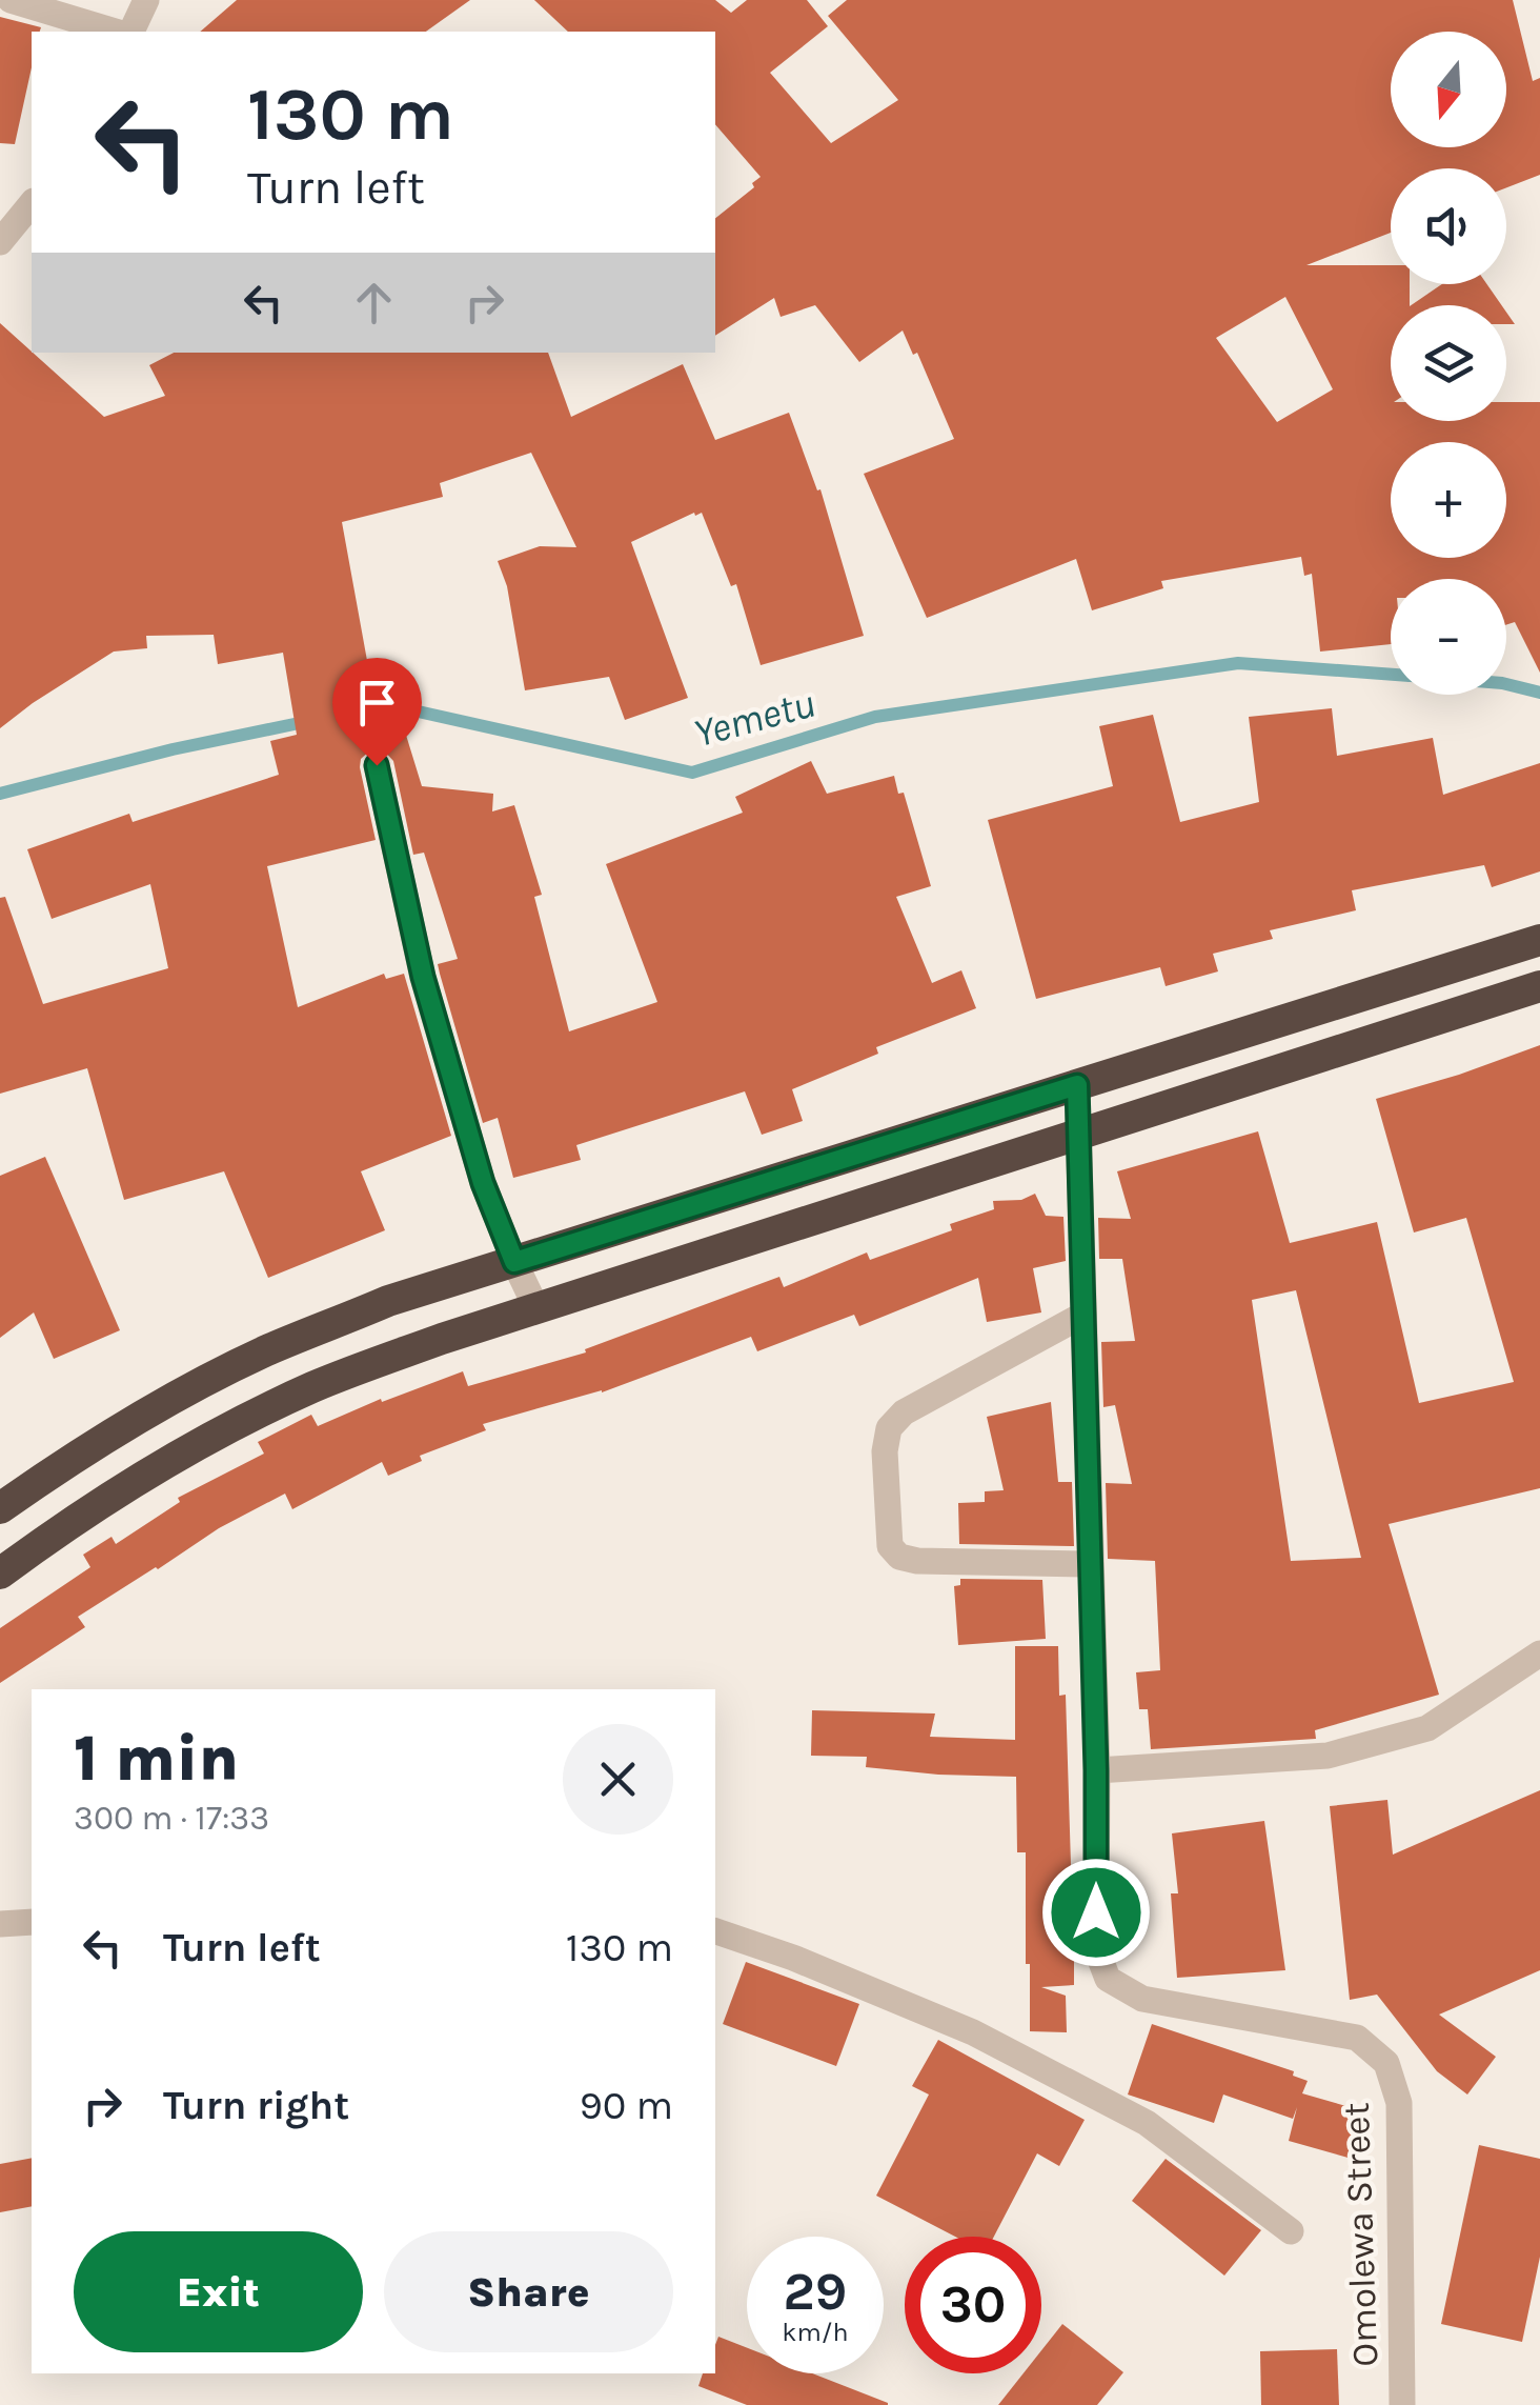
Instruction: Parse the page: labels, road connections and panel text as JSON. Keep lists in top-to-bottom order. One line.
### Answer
{"streets":{"street":["Omolewa Street"]},"water":["Yemetu"],"north":"bottom","page":{"map_buttons":["+","−"],"turn":["130 m","Turn left"],"heading":["1 min","300 m · 17:33"],"list":[{"name":"Turn left","value":"130 m"},{"name":"Turn right","value":"90 m"}],"buttons":["Exit","Share"],"speed":"29 km/h","limit":"30"}}
